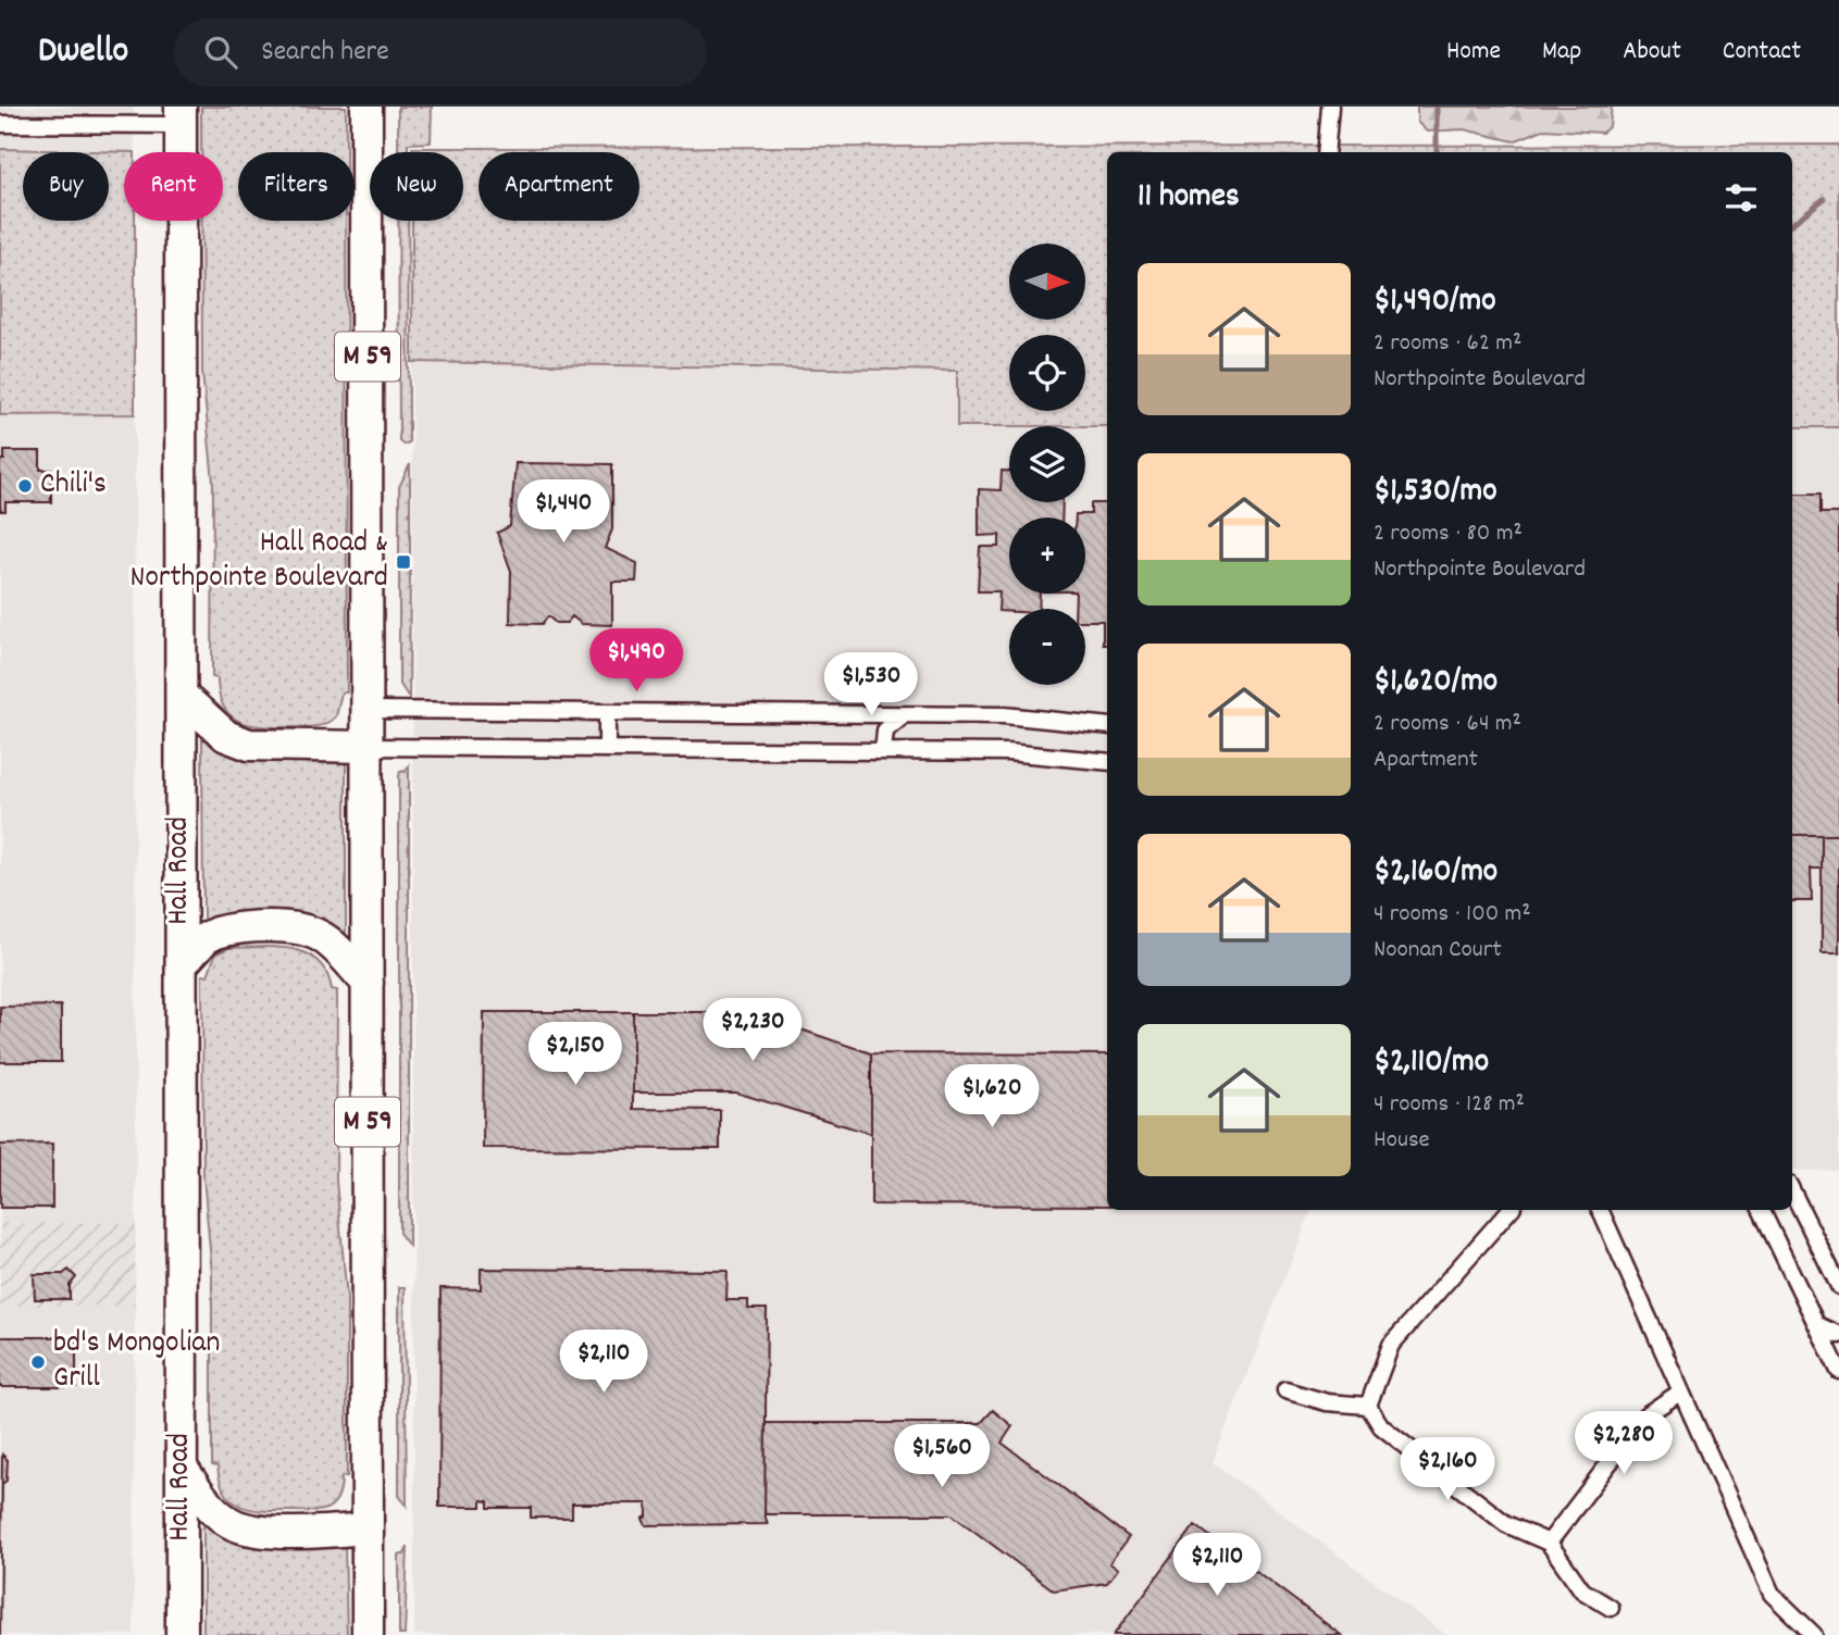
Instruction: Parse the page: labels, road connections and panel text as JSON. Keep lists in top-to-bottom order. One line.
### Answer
{"streets":{"highway":["M 59","Hall Road"]},"places":{"other":["Chili's","bd's Mongolian Grill"],"transit":["Hall Road & Northpointe Boulevard"]},"north":"right","page":{"header":"Dwello","search":"Search here","nav":["Home","Map","About","Contact"],"chip":["Buy","Rent","Filters","New","Apartment"],"heading":"11 homes","map_buttons":["+","−"],"list":[{"name":"$1,490/mo","note":"2 rooms · 62 m² · Northpointe Boulevard"},{"name":"$1,530/mo","note":"2 rooms · 80 m² · Northpointe Boulevard"},{"name":"$1,620/mo","note":"2 rooms · 64 m² · Apartment"},{"name":"$2,160/mo","note":"4 rooms · 100 m² · Noonan Court"},{"name":"$2,110/mo","note":"4 rooms · 128 m² · House"}],"price":["$1,440","$1,490","$1,530","$2,230","$2,150","$1,620","$2,110","$2,280","$1,560","$2,160","$2,110"]}}
